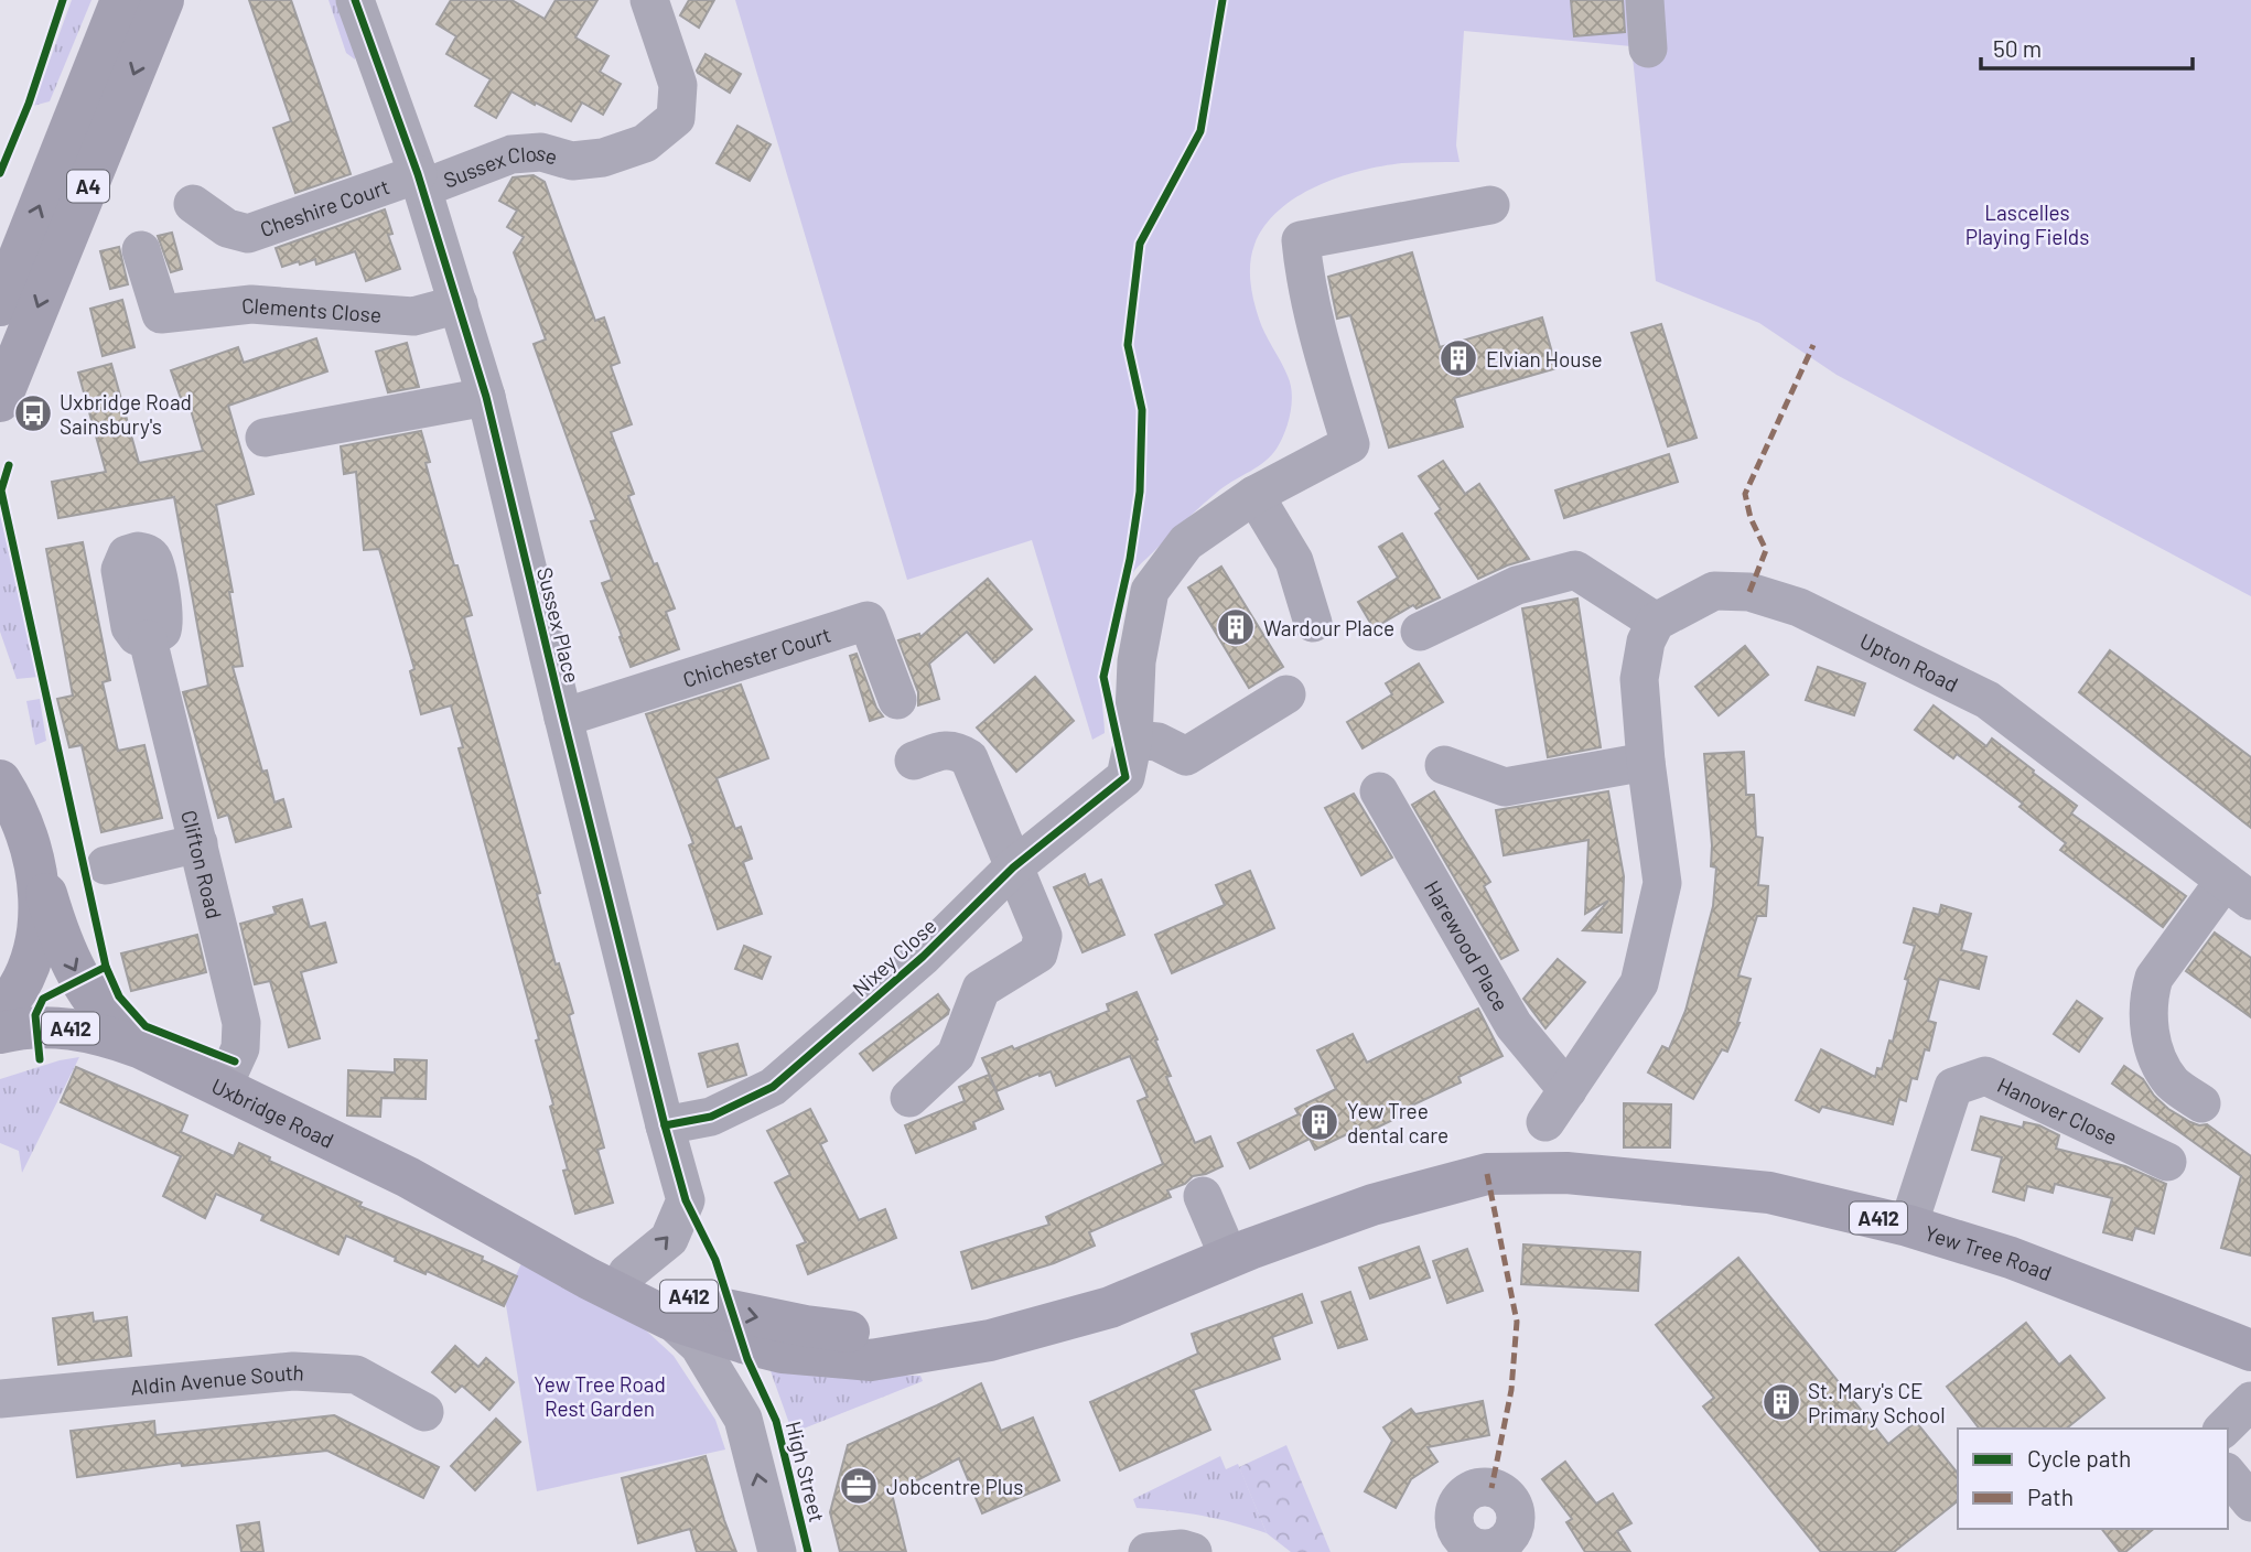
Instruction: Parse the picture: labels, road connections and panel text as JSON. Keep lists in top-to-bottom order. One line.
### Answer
{"streets":{"main road":["A4","A412","Uxbridge Road","Yew Tree Road"],"street":["Sussex Close","Cheshire Court","Clements Close","Sussex Place","Chichester Court","Upton Road","Clifton Road","Harewood Place","Nixey Close","Hanover Close","Aldin Avenue South"],"cycle path":["High Street"]},"crossings":[["Sussex Close","Cheshire Court"],["Sussex Close","Sussex Place"],["Cheshire Court","Sussex Place"],["Clements Close","Sussex Place"],["Sussex Place","Chichester Court"],["Sussex Place","Nixey Close"],["Sussex Place","A412"],["Clifton Road","Uxbridge Road"],["A412","Uxbridge Road"],["A412","Yew Tree Road"],["Hanover Close","Yew Tree Road"]],"parks":["Lascelles Playing Fields","Yew Tree Road Rest Garden"],"places":{"building":["Elvian House","Wardour Place","Yew Tree dental care","St. Mary's CE Primary School"],"bus stop":["Uxbridge Road Sainsbury's"],"office":["Jobcentre Plus"]},"legend":["Cycle path","Path"],"scale_bar":"50 m"}
